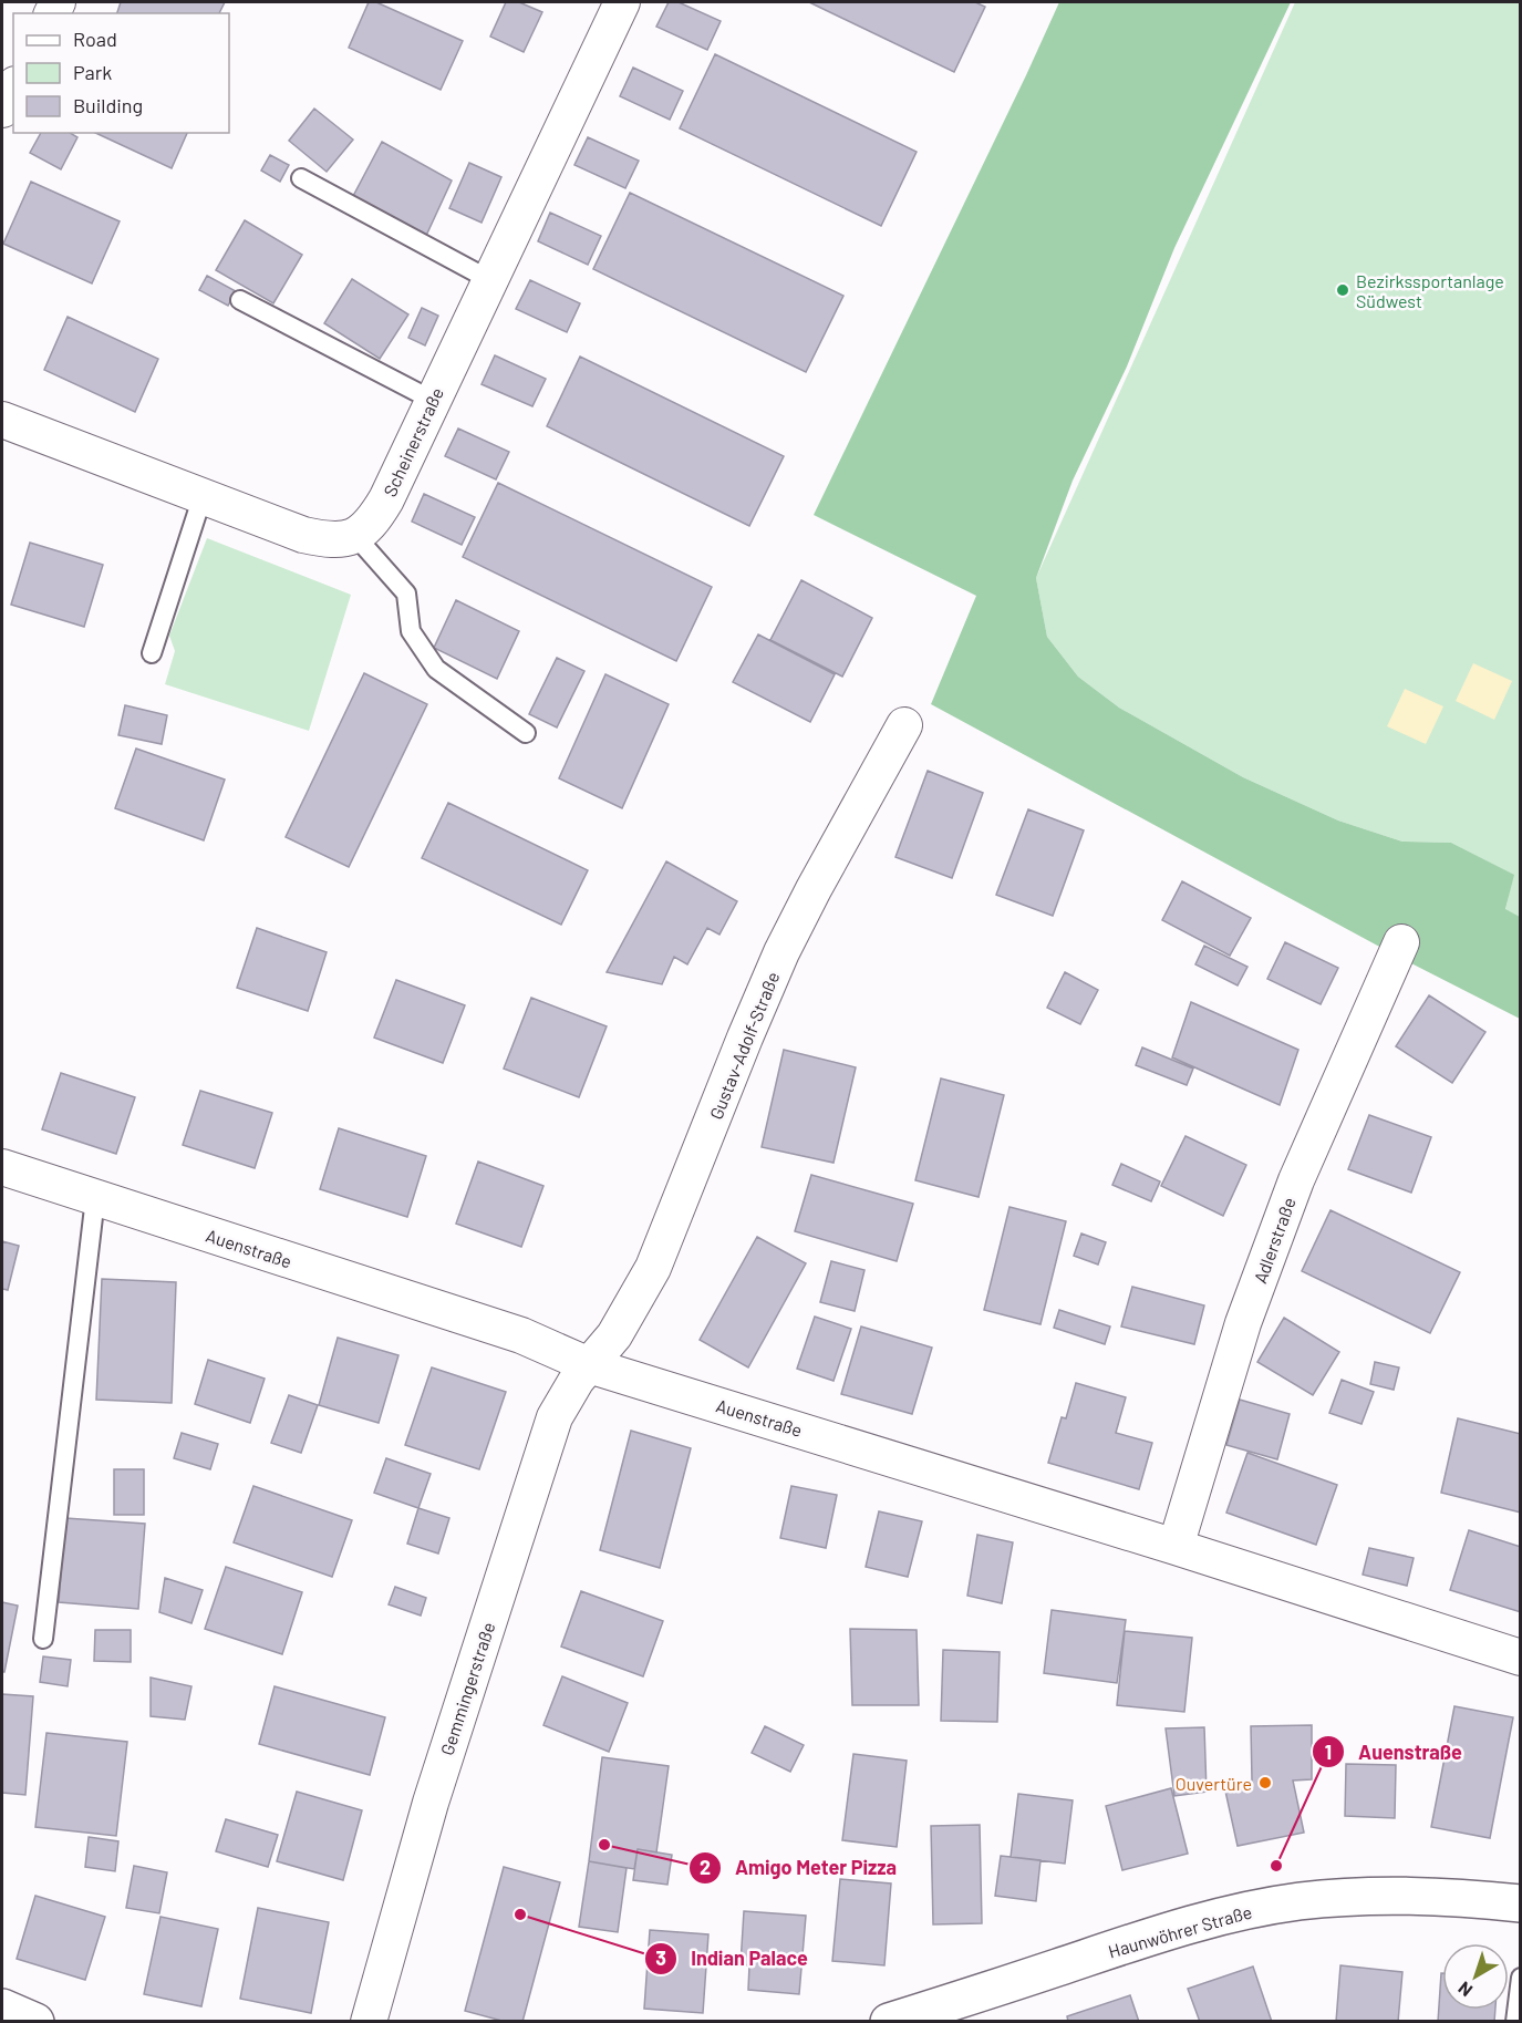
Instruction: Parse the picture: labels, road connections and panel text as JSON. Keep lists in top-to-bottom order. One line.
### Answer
{"streets":{"street":["Scheinerstraße","Gustav-Adolf-Straße","Adlerstraße","Auenstraße","Gemmingerstraße","Haunwöhrer Straße"]},"crossings":[["Gustav-Adolf-Straße","Auenstraße"],["Gustav-Adolf-Straße","Gemmingerstraße"],["Adlerstraße","Auenstraße"],["Auenstraße","Gemmingerstraße"]],"places":["Bezirkssportanlage Südwest","Ouvertüre","Amigo Meter Pizza","Auenstraße","Indian Palace"],"legend":["Road","Park","Building"],"north":"bottom left"}
